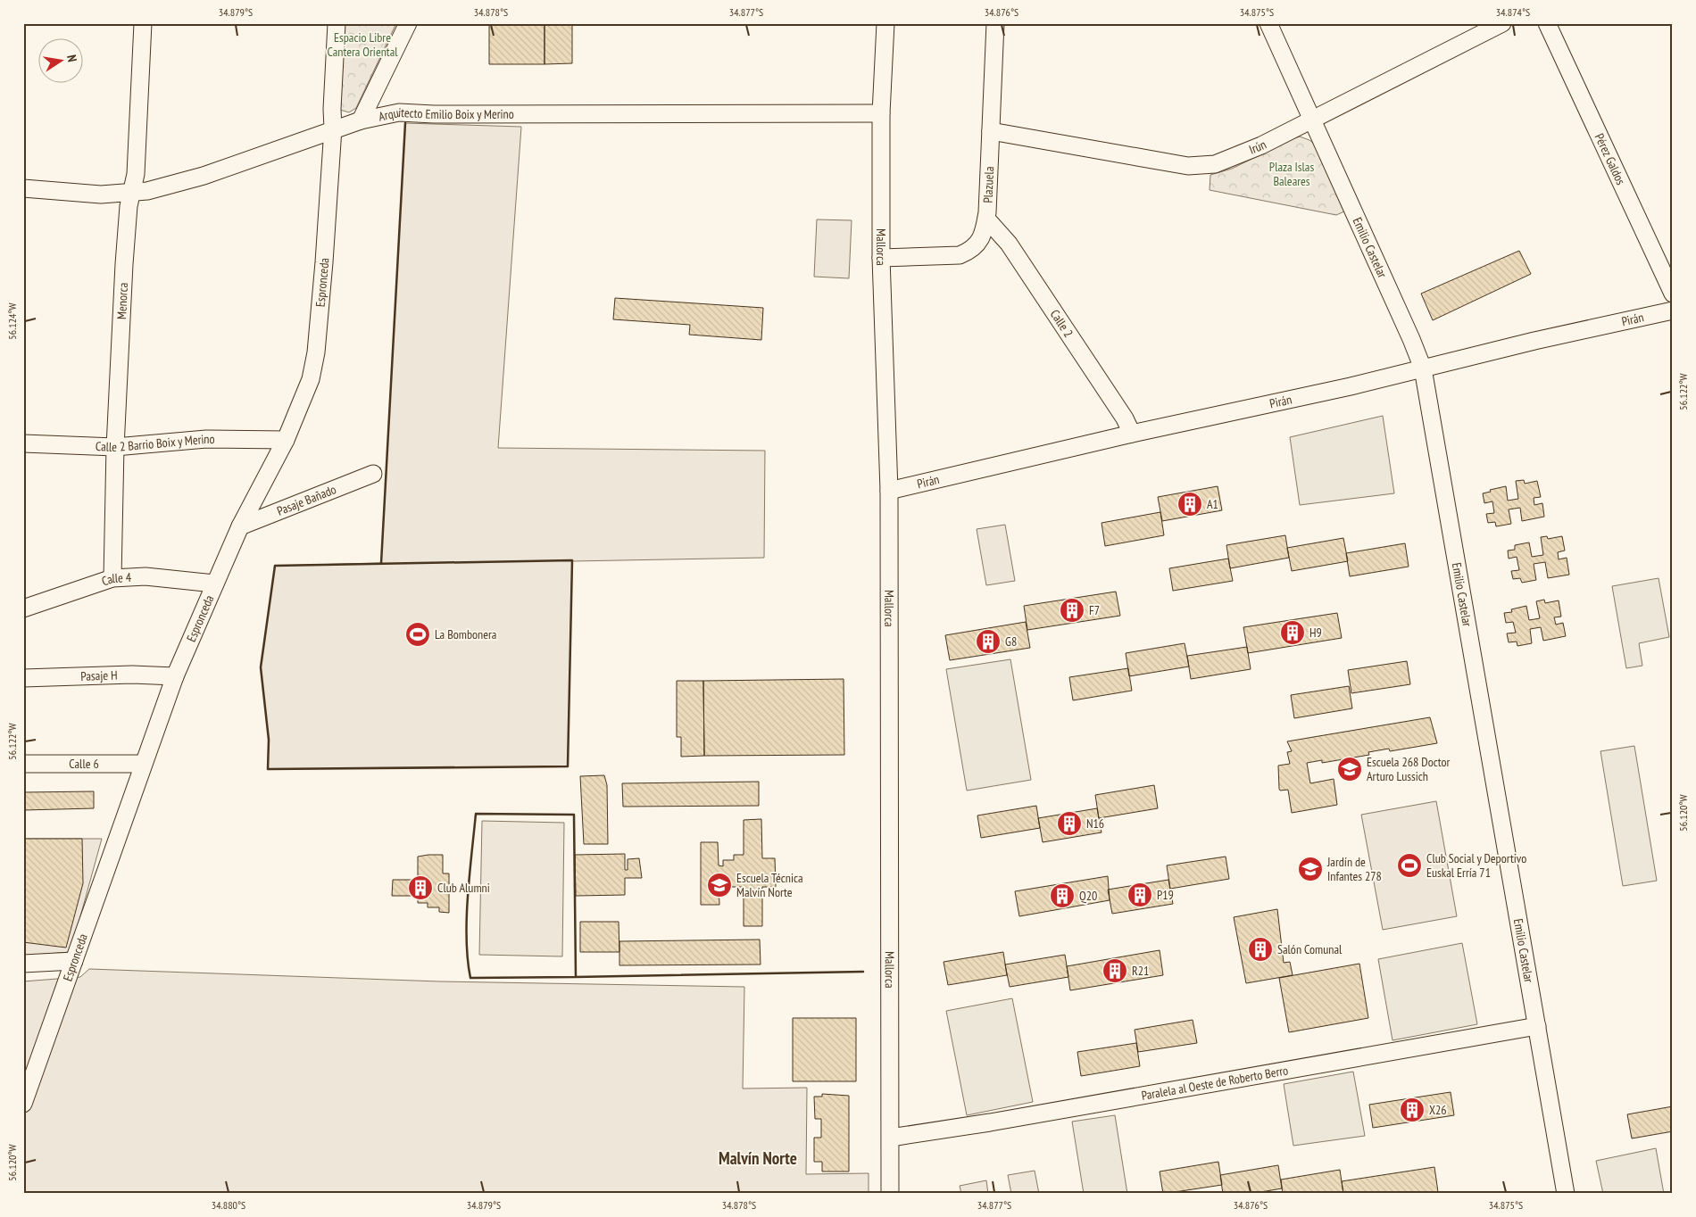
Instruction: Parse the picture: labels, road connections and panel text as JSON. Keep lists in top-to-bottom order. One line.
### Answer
{"streets":{"street":["Arquitecto Emilio Boix y Merino","Irún","Pérez Galdos","Plazuela","Mallorca","Emilio Castelar","Espronceda","Menorca","Pirán","Calle 2","Calle 2 Barrio Boix y Merino","Pasaje Bañado","Calle 4","Pasaje H","Calle 6","Paralela al Oeste de Roberto Berro"]},"crossings":[["Arquitecto Emilio Boix y Merino","Mallorca"],["Arquitecto Emilio Boix y Merino","Espronceda"],["Arquitecto Emilio Boix y Merino","Menorca"],["Irún","Plazuela"],["Irún","Emilio Castelar"],["Plazuela","Mallorca"],["Plazuela","Calle 2"],["Mallorca","Pirán"],["Mallorca","Paralela al Oeste de Roberto Berro"],["Emilio Castelar","Pirán"],["Emilio Castelar","Paralela al Oeste de Roberto Berro"],["Espronceda","Calle 2 Barrio Boix y Merino"],["Espronceda","Pasaje Bañado"],["Espronceda","Calle 4"],["Espronceda","Pasaje H"],["Espronceda","Calle 6"],["Menorca","Calle 2 Barrio Boix y Merino"],["Menorca","Calle 4"],["Pirán","Calle 2"]],"districts":["Malvín Norte"],"parks":["Espacio Libre Cantera Oriental","Plaza Islas Baleares"],"places":{"building":["A1","F7","H9","G8","N16","Club Alumni","P19","Q20","Salón Comunal","R21","X26"],"sports":["La Bombonera","Club Social y Deportivo Euskal Erría 71"],"school or university":["Escuela 268 Doctor Arturo Lussich","Jardín de Infantes 278","Escuela Técnica Malvín Norte"]},"north":"right","coordinates":["34.879°S","34.878°S","34.877°S","34.876°S","34.875°S","34.874°S","56.124°W","56.122°W","56.120°W","34.880°S"]}
